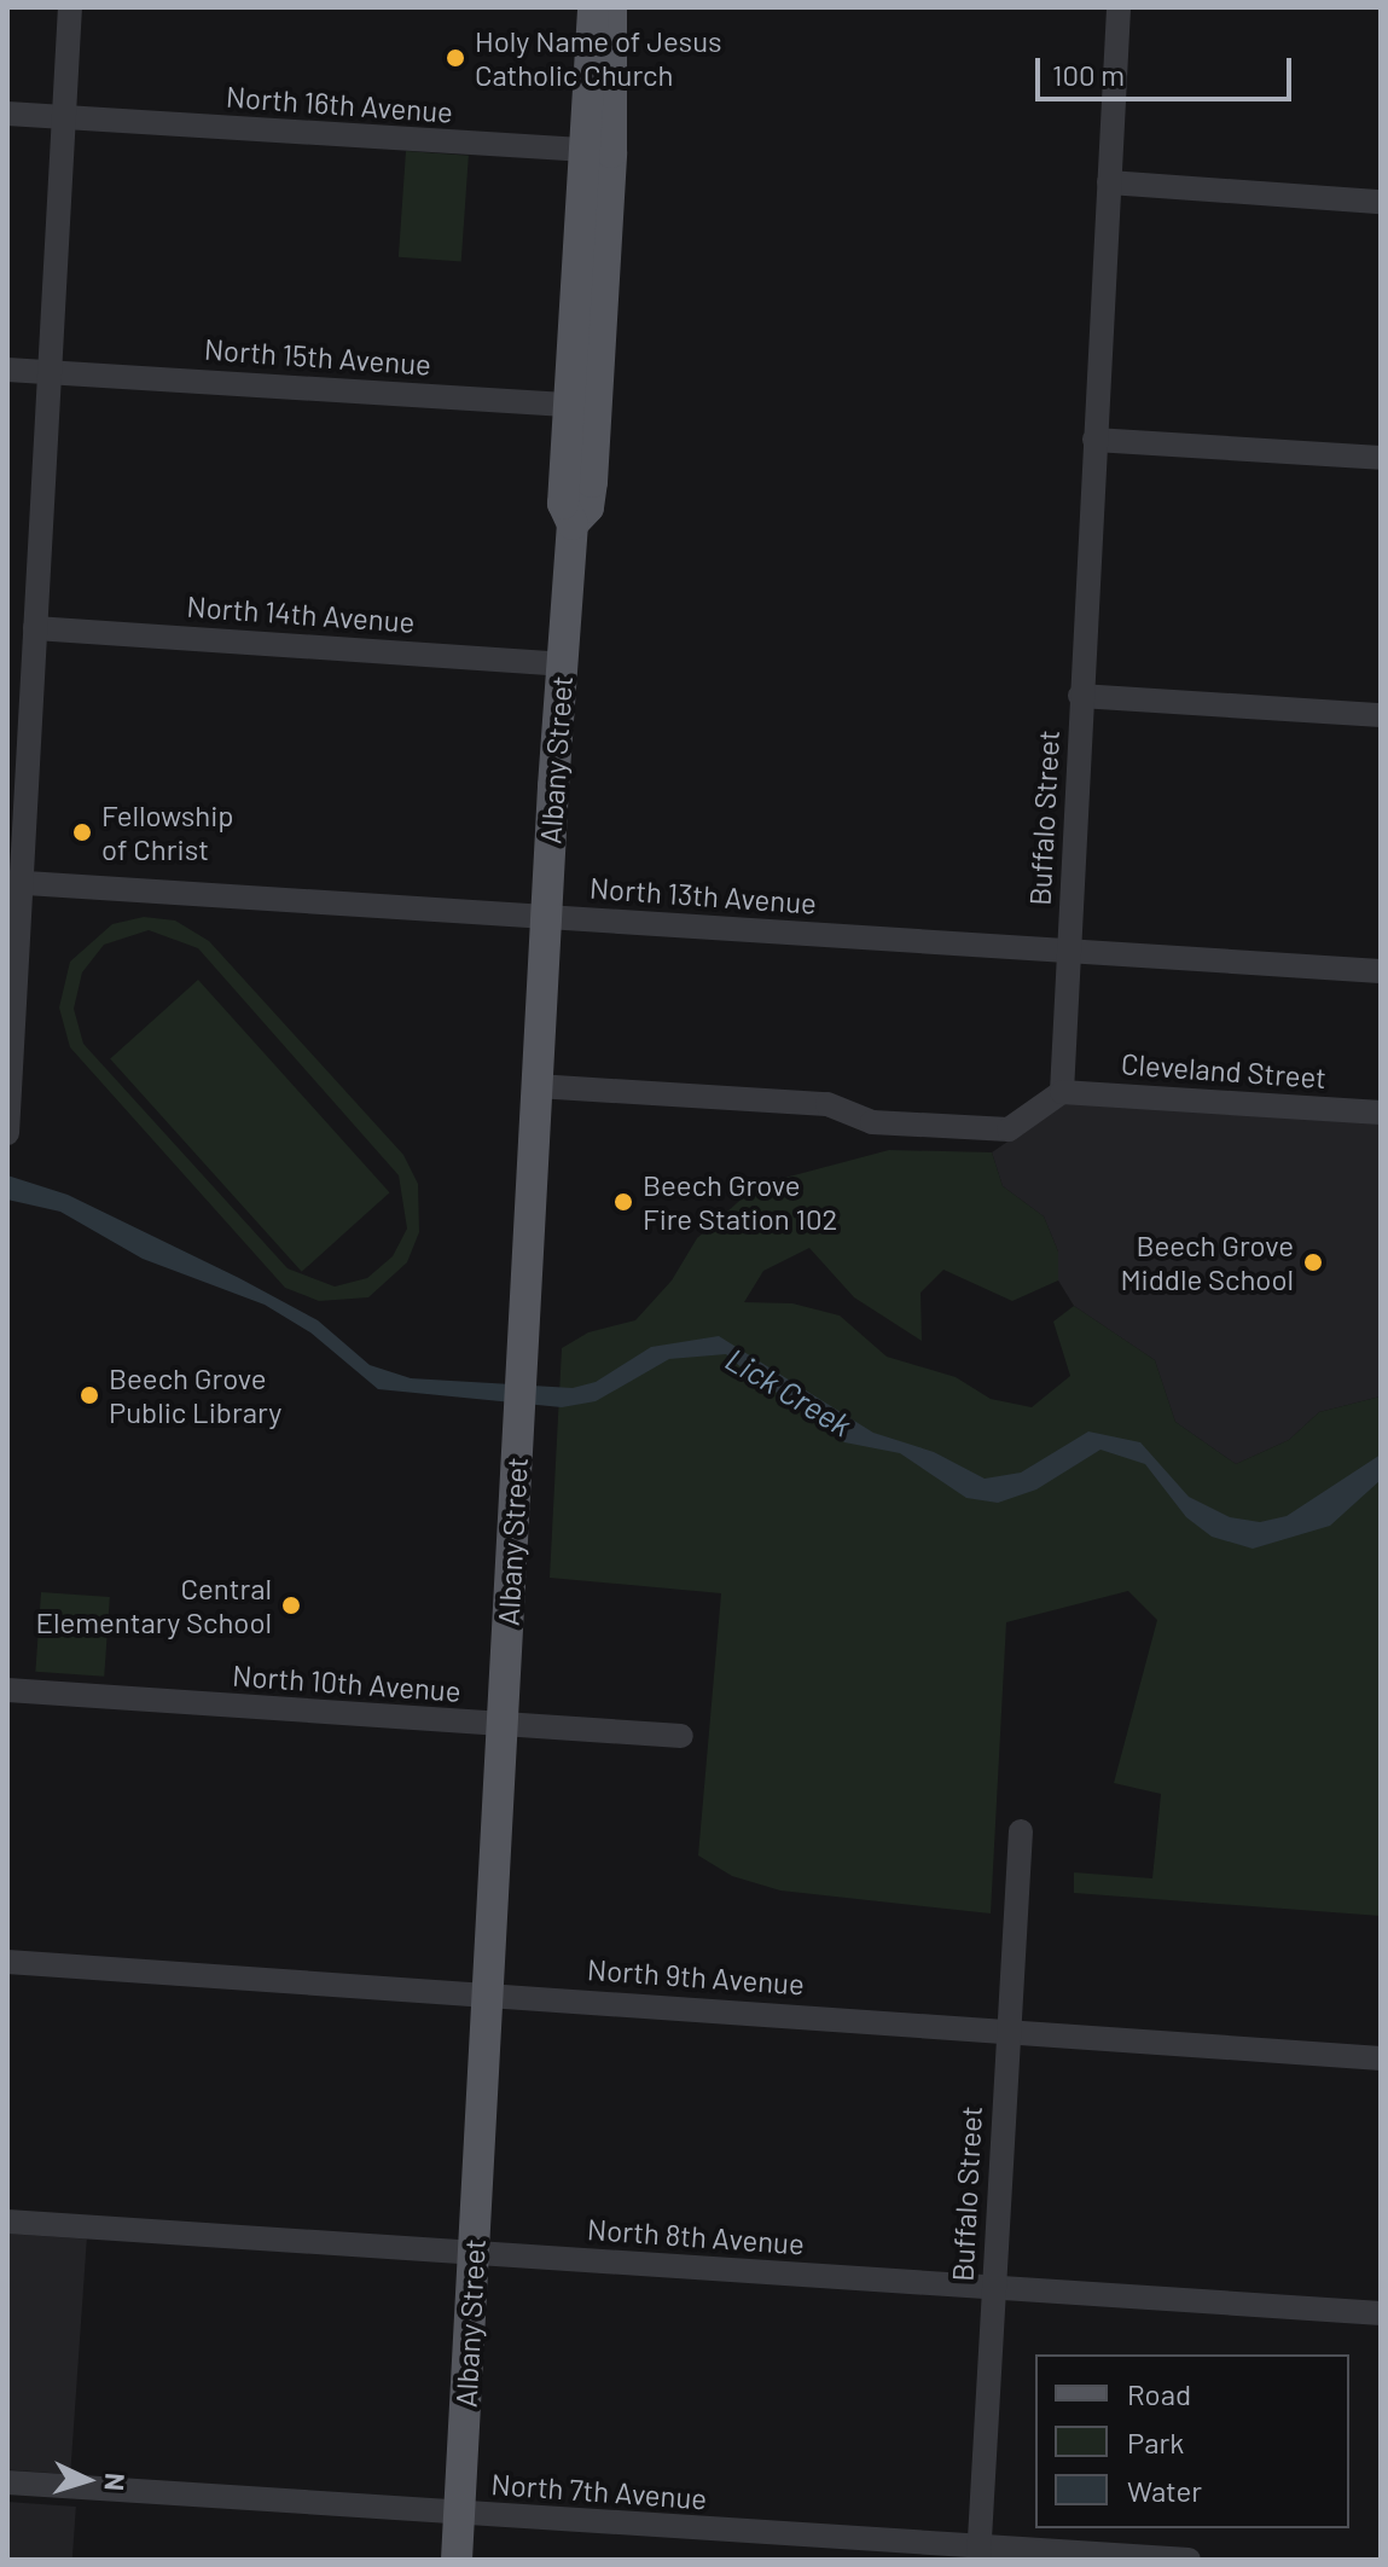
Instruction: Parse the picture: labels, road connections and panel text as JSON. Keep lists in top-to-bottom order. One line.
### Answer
{"streets":{"main road":["Albany Street"],"street":["North 16th Avenue","North 15th Avenue","North 14th Avenue","Buffalo Street","North 13th Avenue","Cleveland Street","North 10th Avenue","North 9th Avenue","North 8th Avenue","North 7th Avenue"]},"crossings":[["North 16th Avenue","Albany Street"],["North 15th Avenue","Albany Street"],["North 14th Avenue","Albany Street"],["Albany Street","North 13th Avenue"],["Albany Street","North 10th Avenue"],["Albany Street","North 9th Avenue"],["Albany Street","North 8th Avenue"],["Albany Street","North 7th Avenue"],["Buffalo Street","North 13th Avenue"],["Buffalo Street","Cleveland Street"],["Buffalo Street","North 9th Avenue"],["Buffalo Street","North 8th Avenue"],["Buffalo Street","North 7th Avenue"]],"water":["Lick Creek"],"places":["Holy Name of Jesus Catholic Church","Fellowship of Christ","Beech Grove Fire Station 102","Beech Grove Middle School","Beech Grove Public Library","Central Elementary School"],"legend":["Road","Park","Water"],"scale_bar":"100 m","north":"right"}
